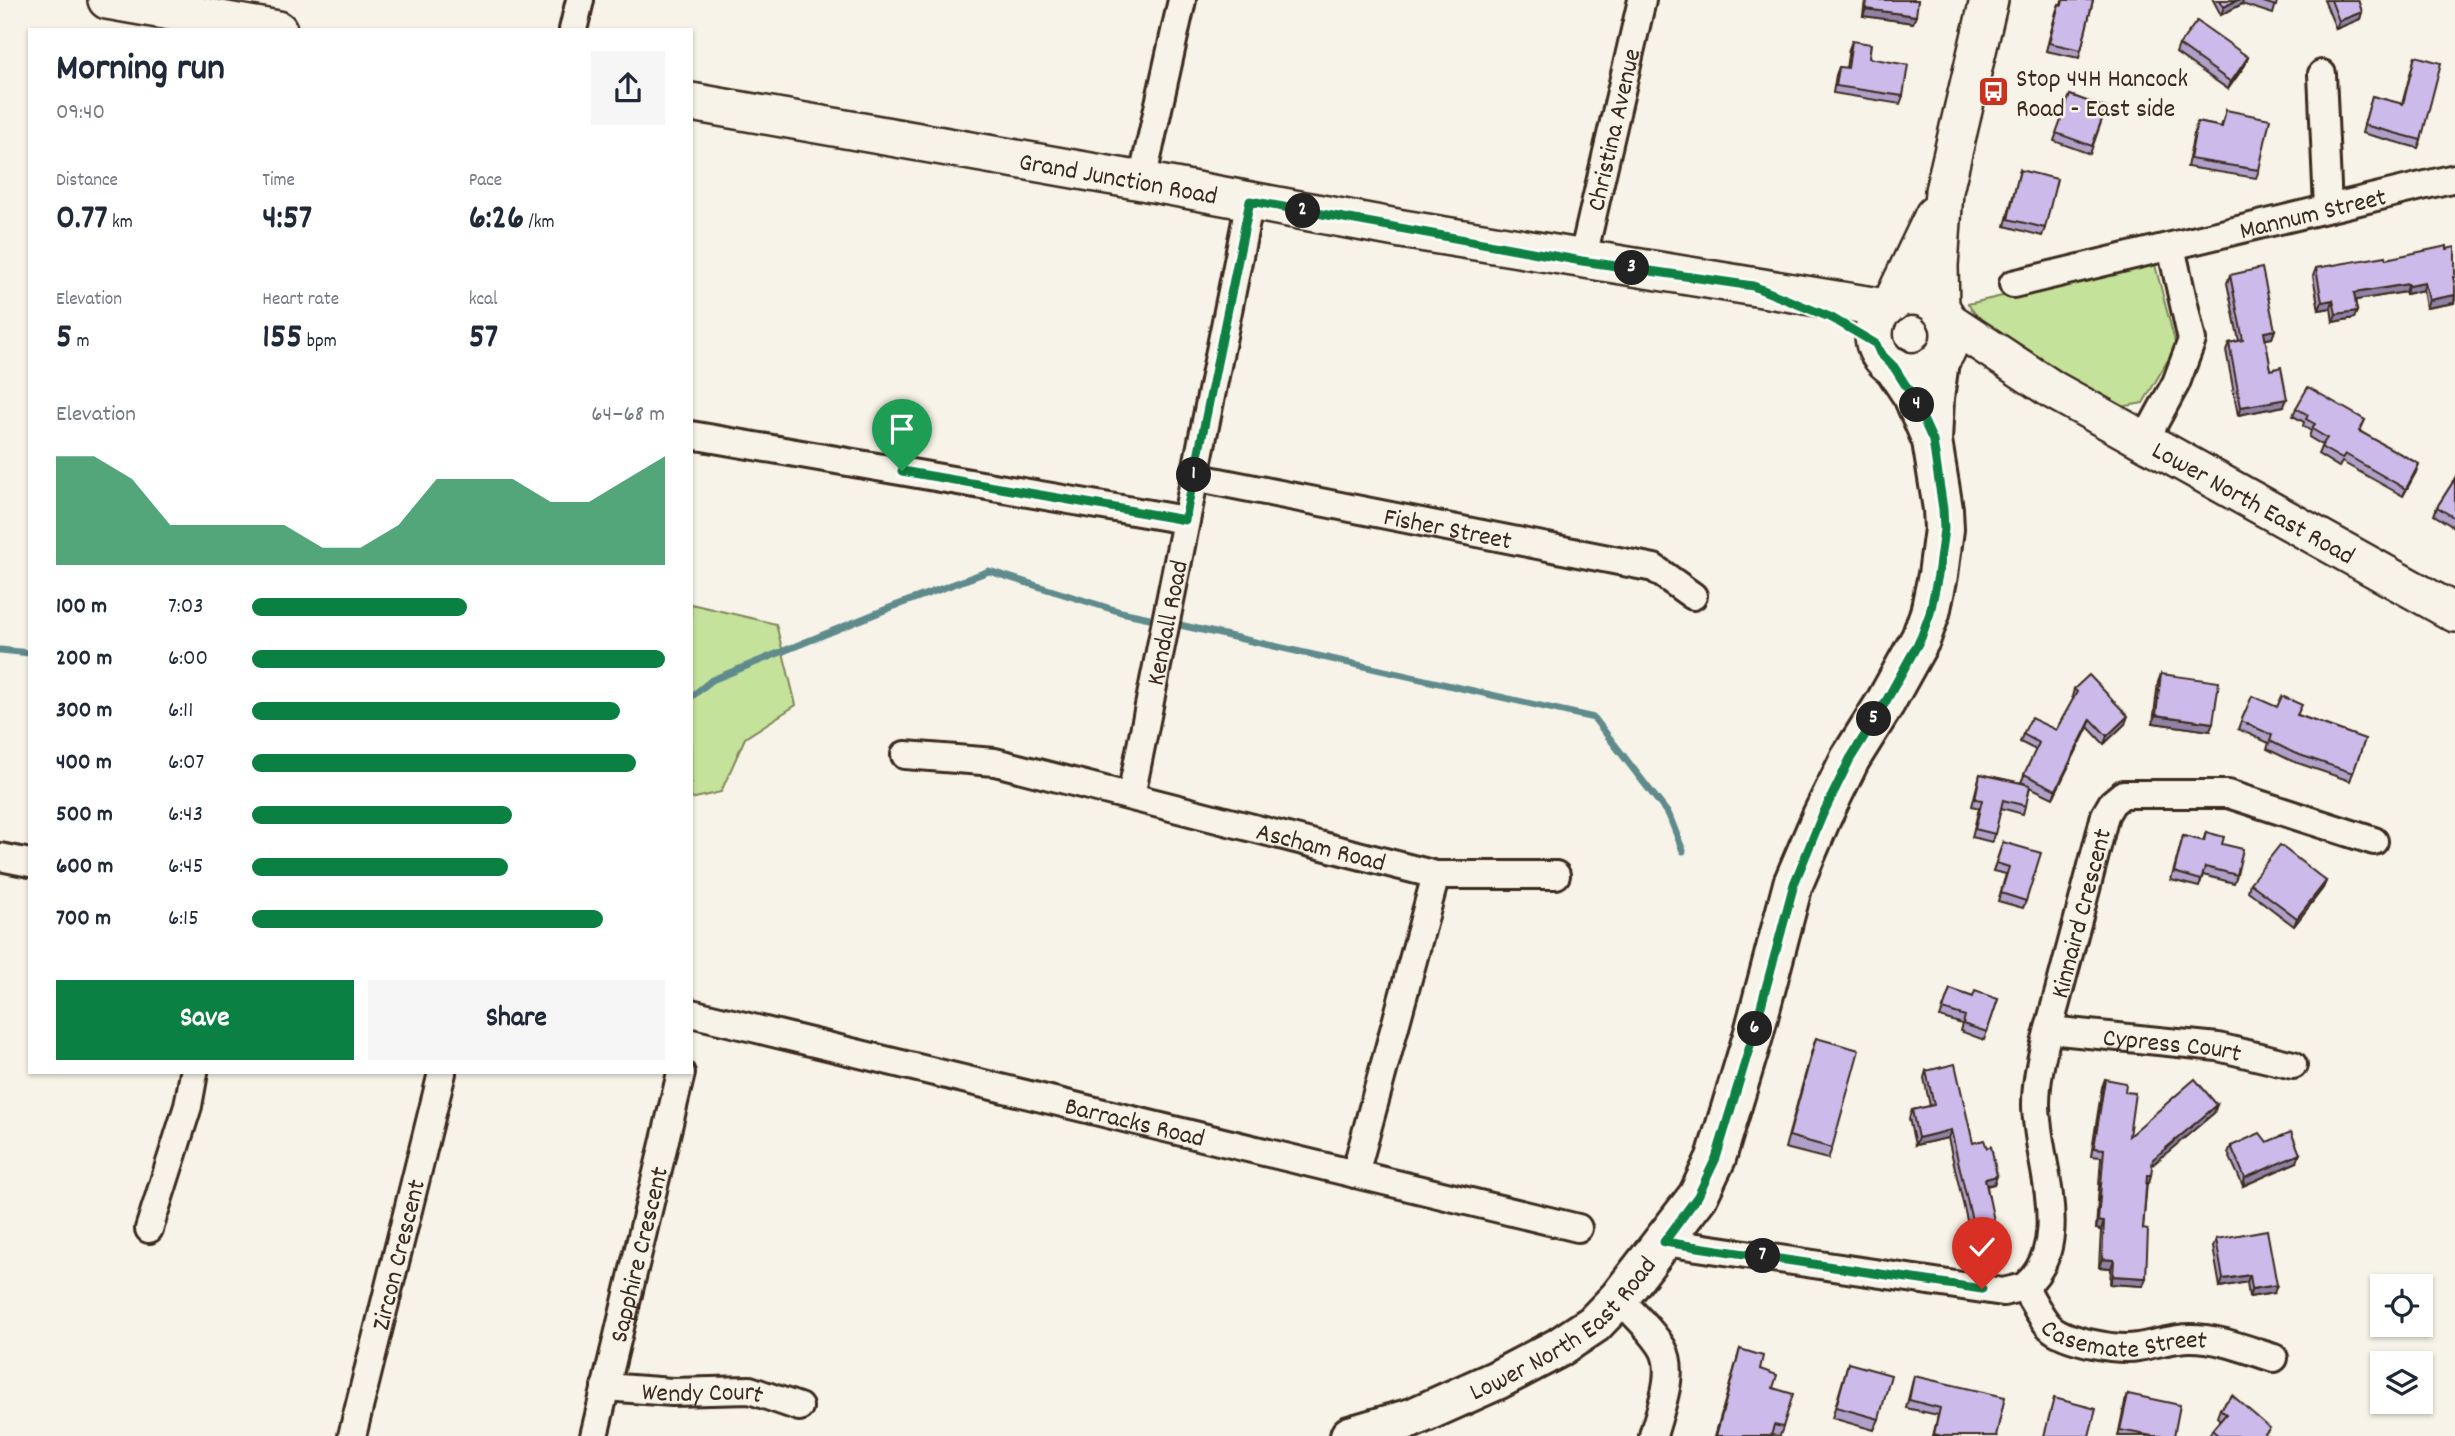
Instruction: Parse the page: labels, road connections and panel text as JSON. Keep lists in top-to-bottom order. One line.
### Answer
{"streets":{"main road":["Grand Junction Road","Lower North East Road"],"street":["Christina Avenue","Mannum Street","Fisher Street","Kendall Road","Ascham Road","Kinnaird Crescent","Cypress Court","Barracks Road","Zircon Crescent","Sapphire Crescent","Casemate Street","Wendy Court"]},"crossings":[["Christina Avenue","Grand Junction Road"],["Grand Junction Road","Lower North East Road"],["Grand Junction Road","Kendall Road"],["Lower North East Road","Casemate Street"],["Fisher Street","Kendall Road"],["Kendall Road","Ascham Road"],["Kinnaird Crescent","Cypress Court"],["Kinnaird Crescent","Casemate Street"],["Sapphire Crescent","Wendy Court"]],"places":{"bus stop":["Stop 44H Hancock Road - East side"]},"page":{"heading":["Morning run","09:40"],"stats":[["Distance","0.77 km"],["Time","4:57"],["Pace","6:26 /km"],["Elevation","5 m"],["Heart rate","155 bpm"],["kcal","57"]],"pins":["2","3","4","1","5","6","7"],"chart":["Elevation","64–68 m"],"list":[{"name":"100 m","note":"7:03"},{"name":"200 m","note":"6:00"},{"name":"300 m","note":"6:11"},{"name":"400 m","note":"6:07"},{"name":"500 m","note":"6:43"},{"name":"600 m","note":"6:45"},{"name":"700 m","note":"6:15"}],"buttons":["Save","Share"]}}
